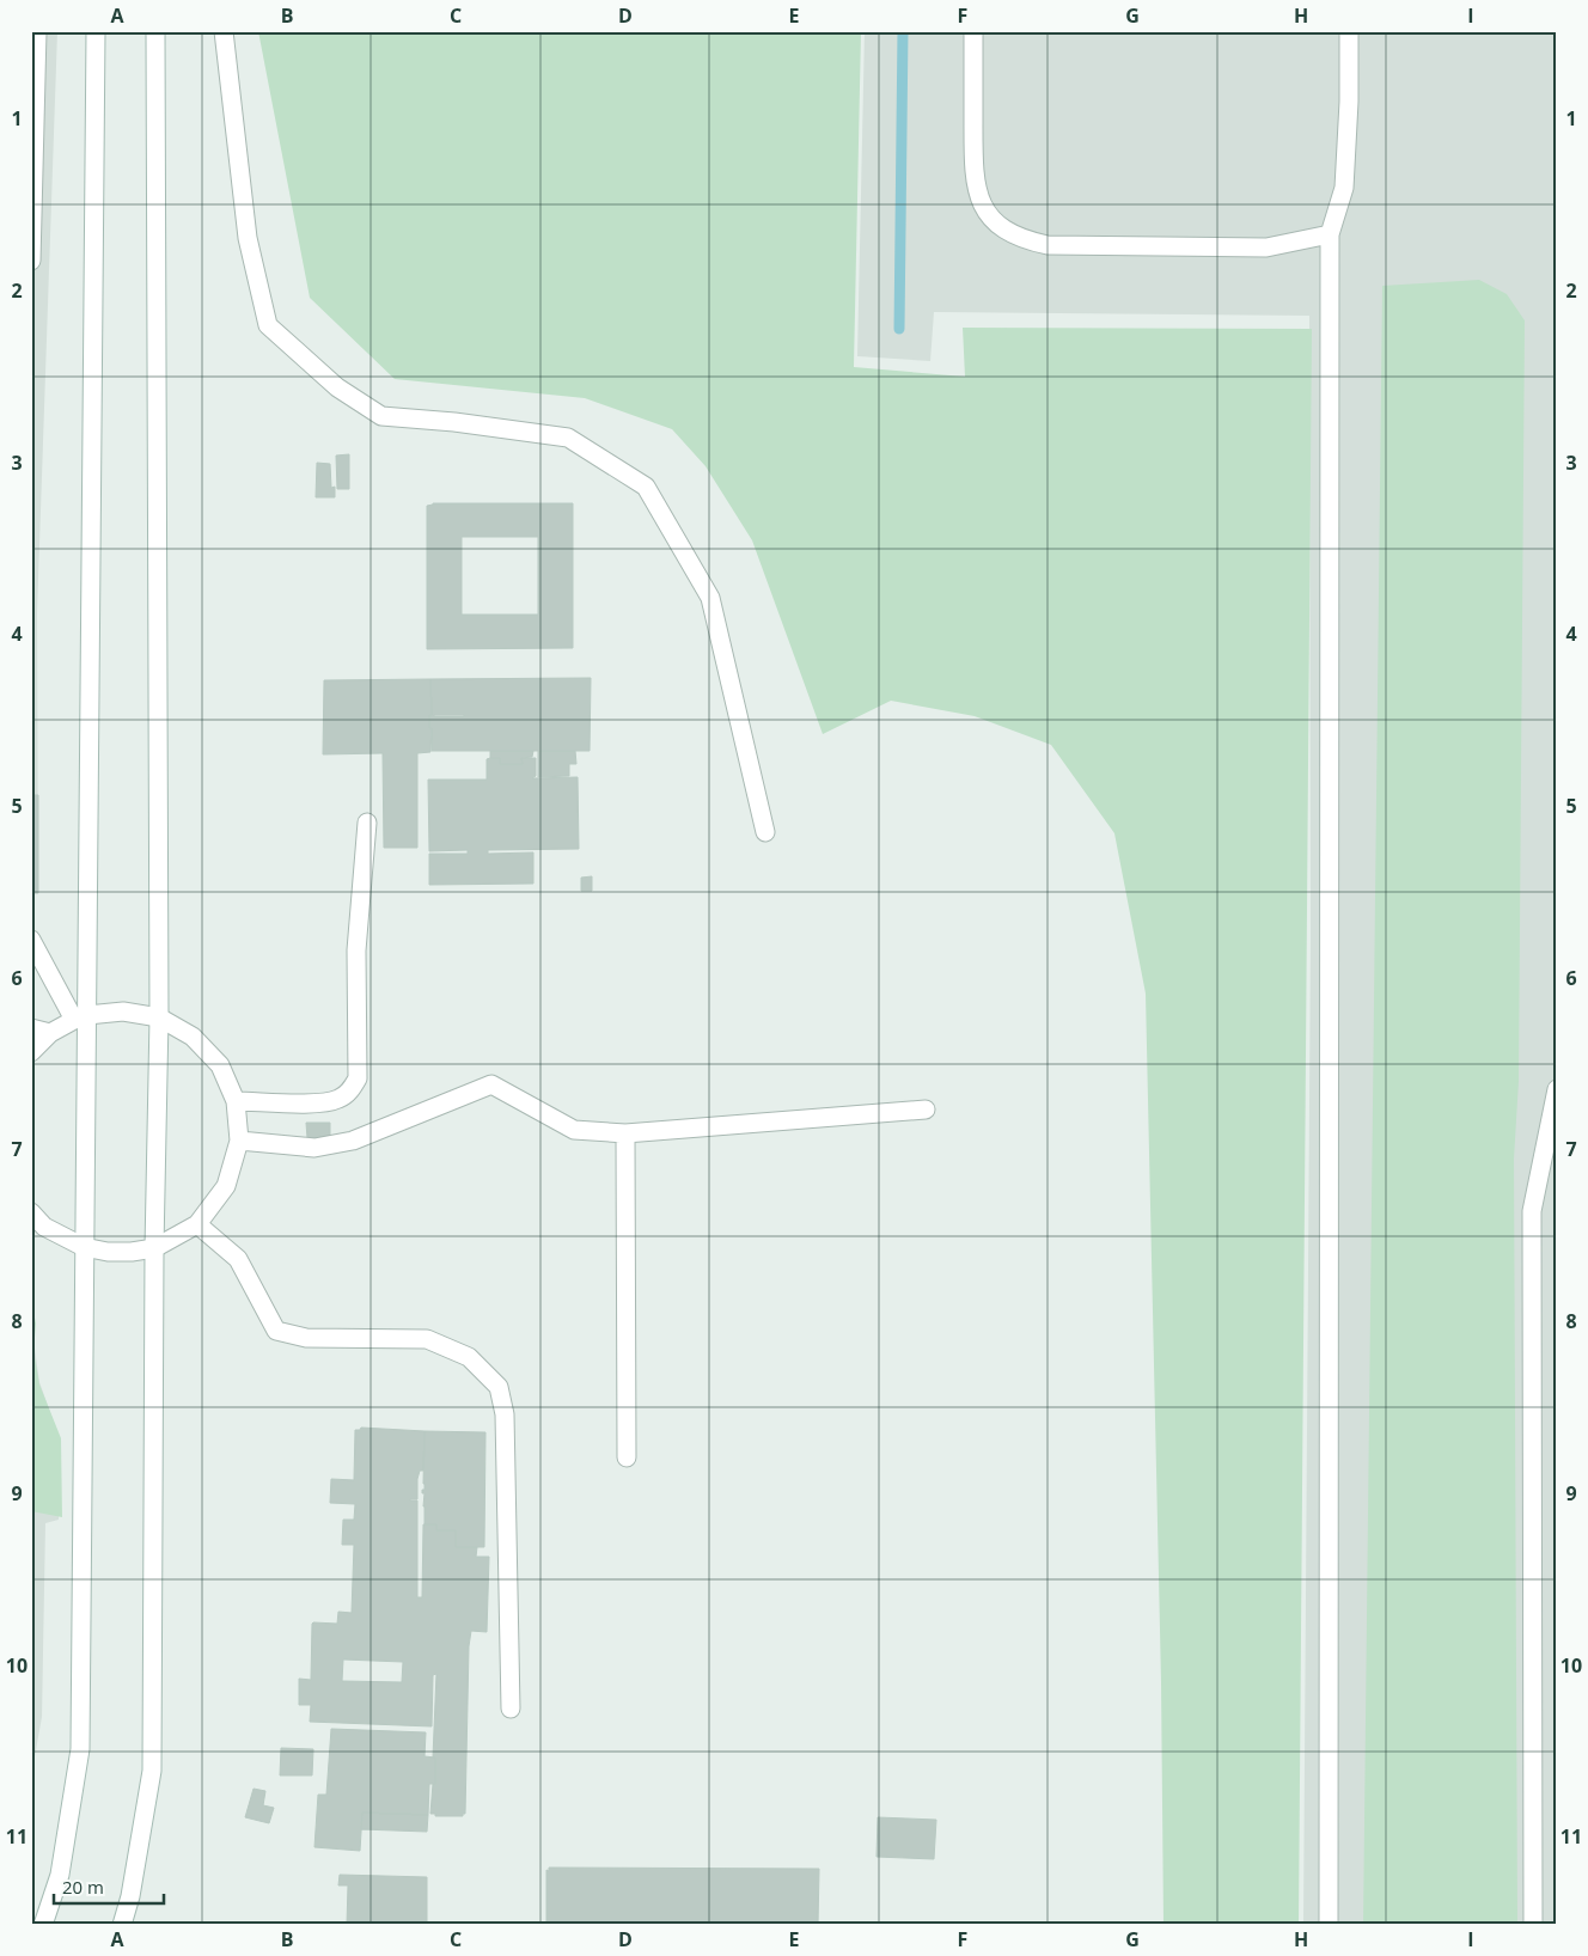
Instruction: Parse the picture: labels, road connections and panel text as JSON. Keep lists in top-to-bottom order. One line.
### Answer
{"scale_bar":"20 m","grid":{"columns":["A","B","C","D","E","F","G","H","I"],"rows":["1","2","3","4","5","6","7","8","9","10","11"]}}
